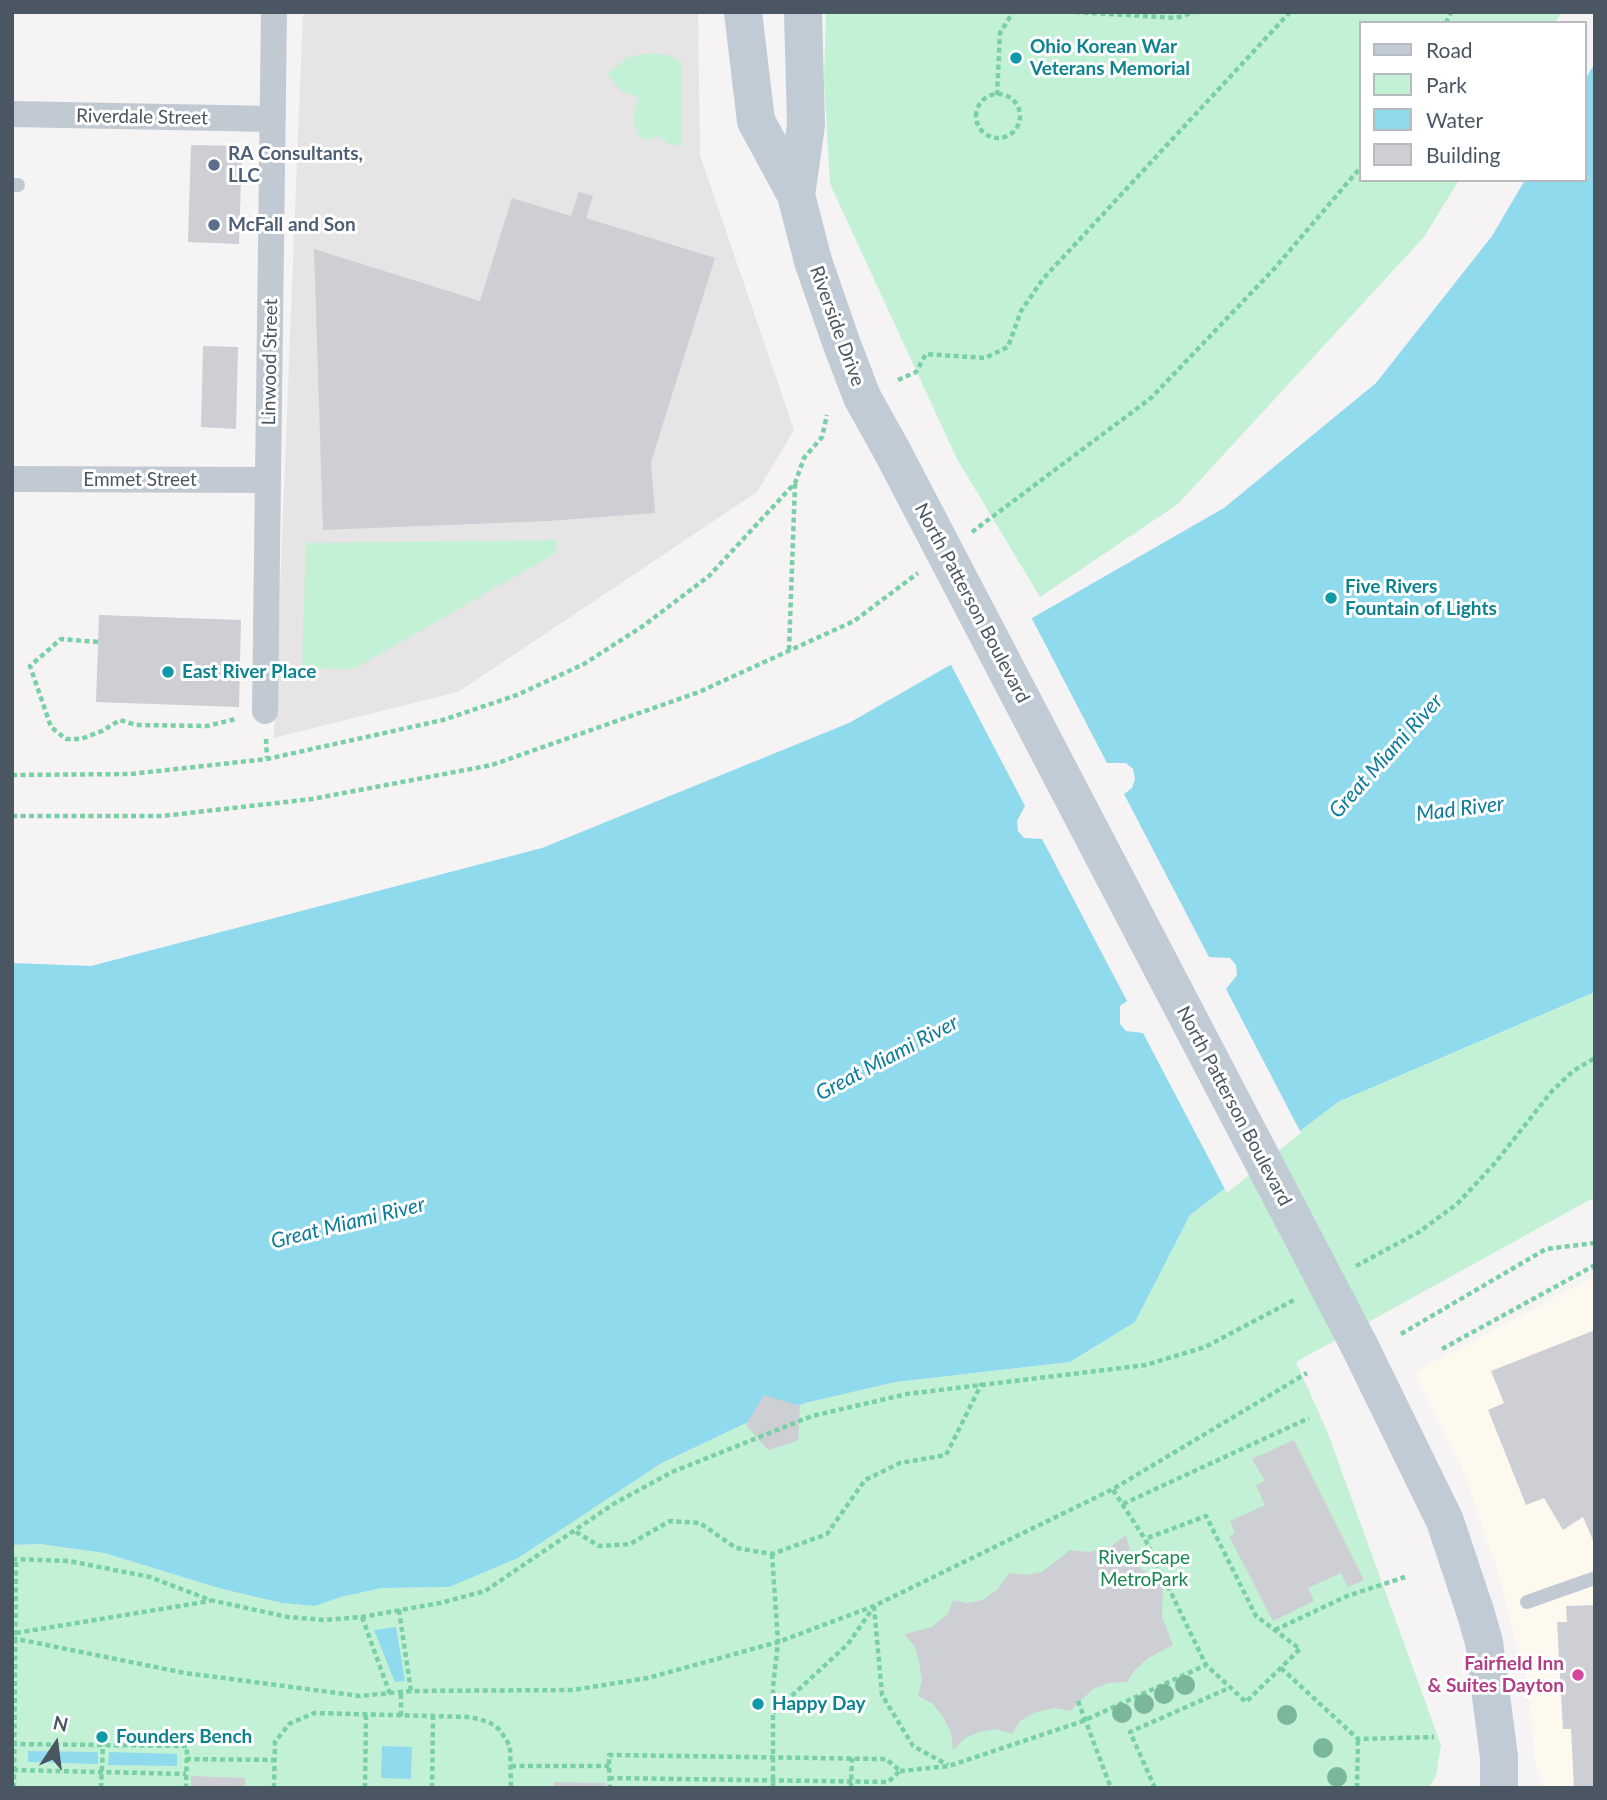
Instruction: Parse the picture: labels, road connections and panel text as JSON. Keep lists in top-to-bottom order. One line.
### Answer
{"streets":{"main road":["Riverside Drive","North Patterson Boulevard"],"street":["Riverdale Street","Linwood Street","Emmet Street"]},"crossings":[["Riverdale Street","Linwood Street"],["Riverside Drive","North Patterson Boulevard"],["Linwood Street","Emmet Street"]],"water":["Great Miami River","Mad River"],"parks":["RiverScape MetroPark"],"places":["Ohio Korean War Veterans Memorial","RA Consultants, LLC","McFall and Son","Five Rivers Fountain of Lights","East River Place","Fairfield Inn & Suites Dayton","Happy Day","Founders Bench"],"legend":["Road","Park","Water","Building"],"north":"top"}
